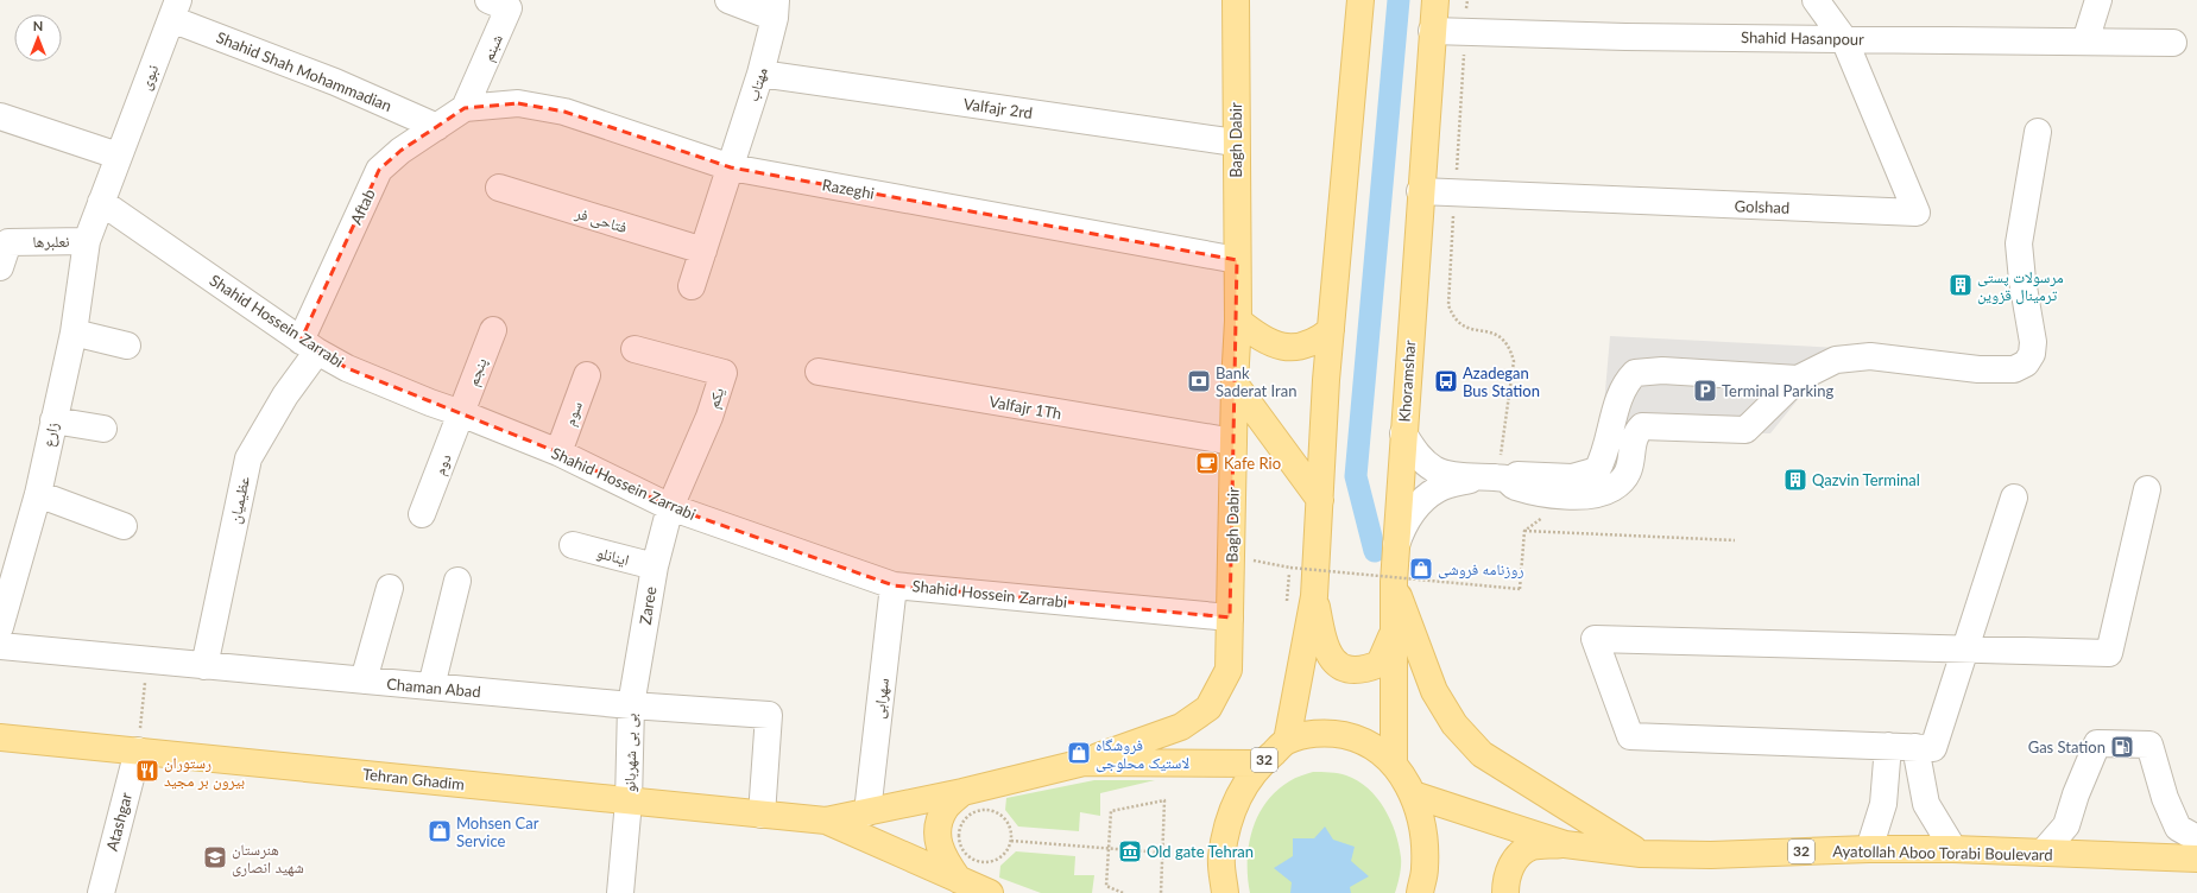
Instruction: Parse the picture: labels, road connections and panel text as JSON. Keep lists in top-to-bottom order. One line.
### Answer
{"streets":{"main road":["Bagh Dabir","Khoramshar","32","Tehran Ghadim","Ayatollah Aboo Torabi Boulevard"],"street":["Shahid Hasanpour","شبنم","Shahid Shah Mohammadian","نبوی","مهتاب","Valfajr 2rd","Razeghi","Aftab","Golshad","فتاحی فر","نعلبرها","Shahid Hossein Zarrabi","پنجم","یکم","Valfajr 1Th","سوم","زارع","دوم","عظیمیان","اینانلو","Zaree","Chaman Abad","سهرابی","بی بی شهربانو","Atashgar"]},"crossings":[["Shahid Hasanpour","Golshad"],["Shahid Hasanpour","Khoramshar"],["شبنم","Razeghi"],["شبنم","Aftab"],["Shahid Shah Mohammadian","نبوی"],["Shahid Shah Mohammadian","Aftab"],["نبوی","نعلبرها"],["مهتاب","Valfajr 2rd"],["مهتاب","Razeghi"],["Valfajr 2rd","Bagh Dabir"],["Bagh Dabir","Razeghi"],["Bagh Dabir","Shahid Hossein Zarrabi"],["Bagh Dabir","Valfajr 1Th"],["Razeghi","Aftab"],["Aftab","Shahid Hossein Zarrabi"],["Aftab","عظیمیان"],["Golshad","Khoramshar"],["نعلبرها","Shahid Hossein Zarrabi"],["نعلبرها","زارع"],["Shahid Hossein Zarrabi","پنجم"],["Shahid Hossein Zarrabi","یکم"],["Shahid Hossein Zarrabi","سوم"],["Shahid Hossein Zarrabi","دوم"],["Shahid Hossein Zarrabi","عظیمیان"],["Shahid Hossein Zarrabi","Zaree"],["Shahid Hossein Zarrabi","سهرابی"],["پنجم","دوم"],["Khoramshar","32"],["یکم","Zaree"],["عظیمیان","Chaman Abad"],["اینانلو","Zaree"],["Zaree","Chaman Abad"],["Zaree","بی بی شهربانو"],["Chaman Abad","بی بی شهربانو"],["Chaman Abad","Tehran Ghadim"],["بی بی شهربانو","Tehran Ghadim"],["32","Ayatollah Aboo Torabi Boulevard"],["Tehran Ghadim","Atashgar"]],"places":{"building":["مرسولات پستی ترمینال قزوین","Qazvin Terminal"],"bank":["Bank Saderat Iran"],"bus stop":["Azadegan Bus Station"],"parking":["Terminal Parking"],"cafe":["Kafe Rio"],"shop":["روزنامه فروشی","فروشگاه لاستیک محلوجی","Mohsen Car Service"],"fuel station":["Gas Station"],"restaurant":["رستوران بیرون بر مجید"],"museum":["Old gate Tehran"],"school or university":["هنرستان شهید انصاری"]},"north":"top"}
